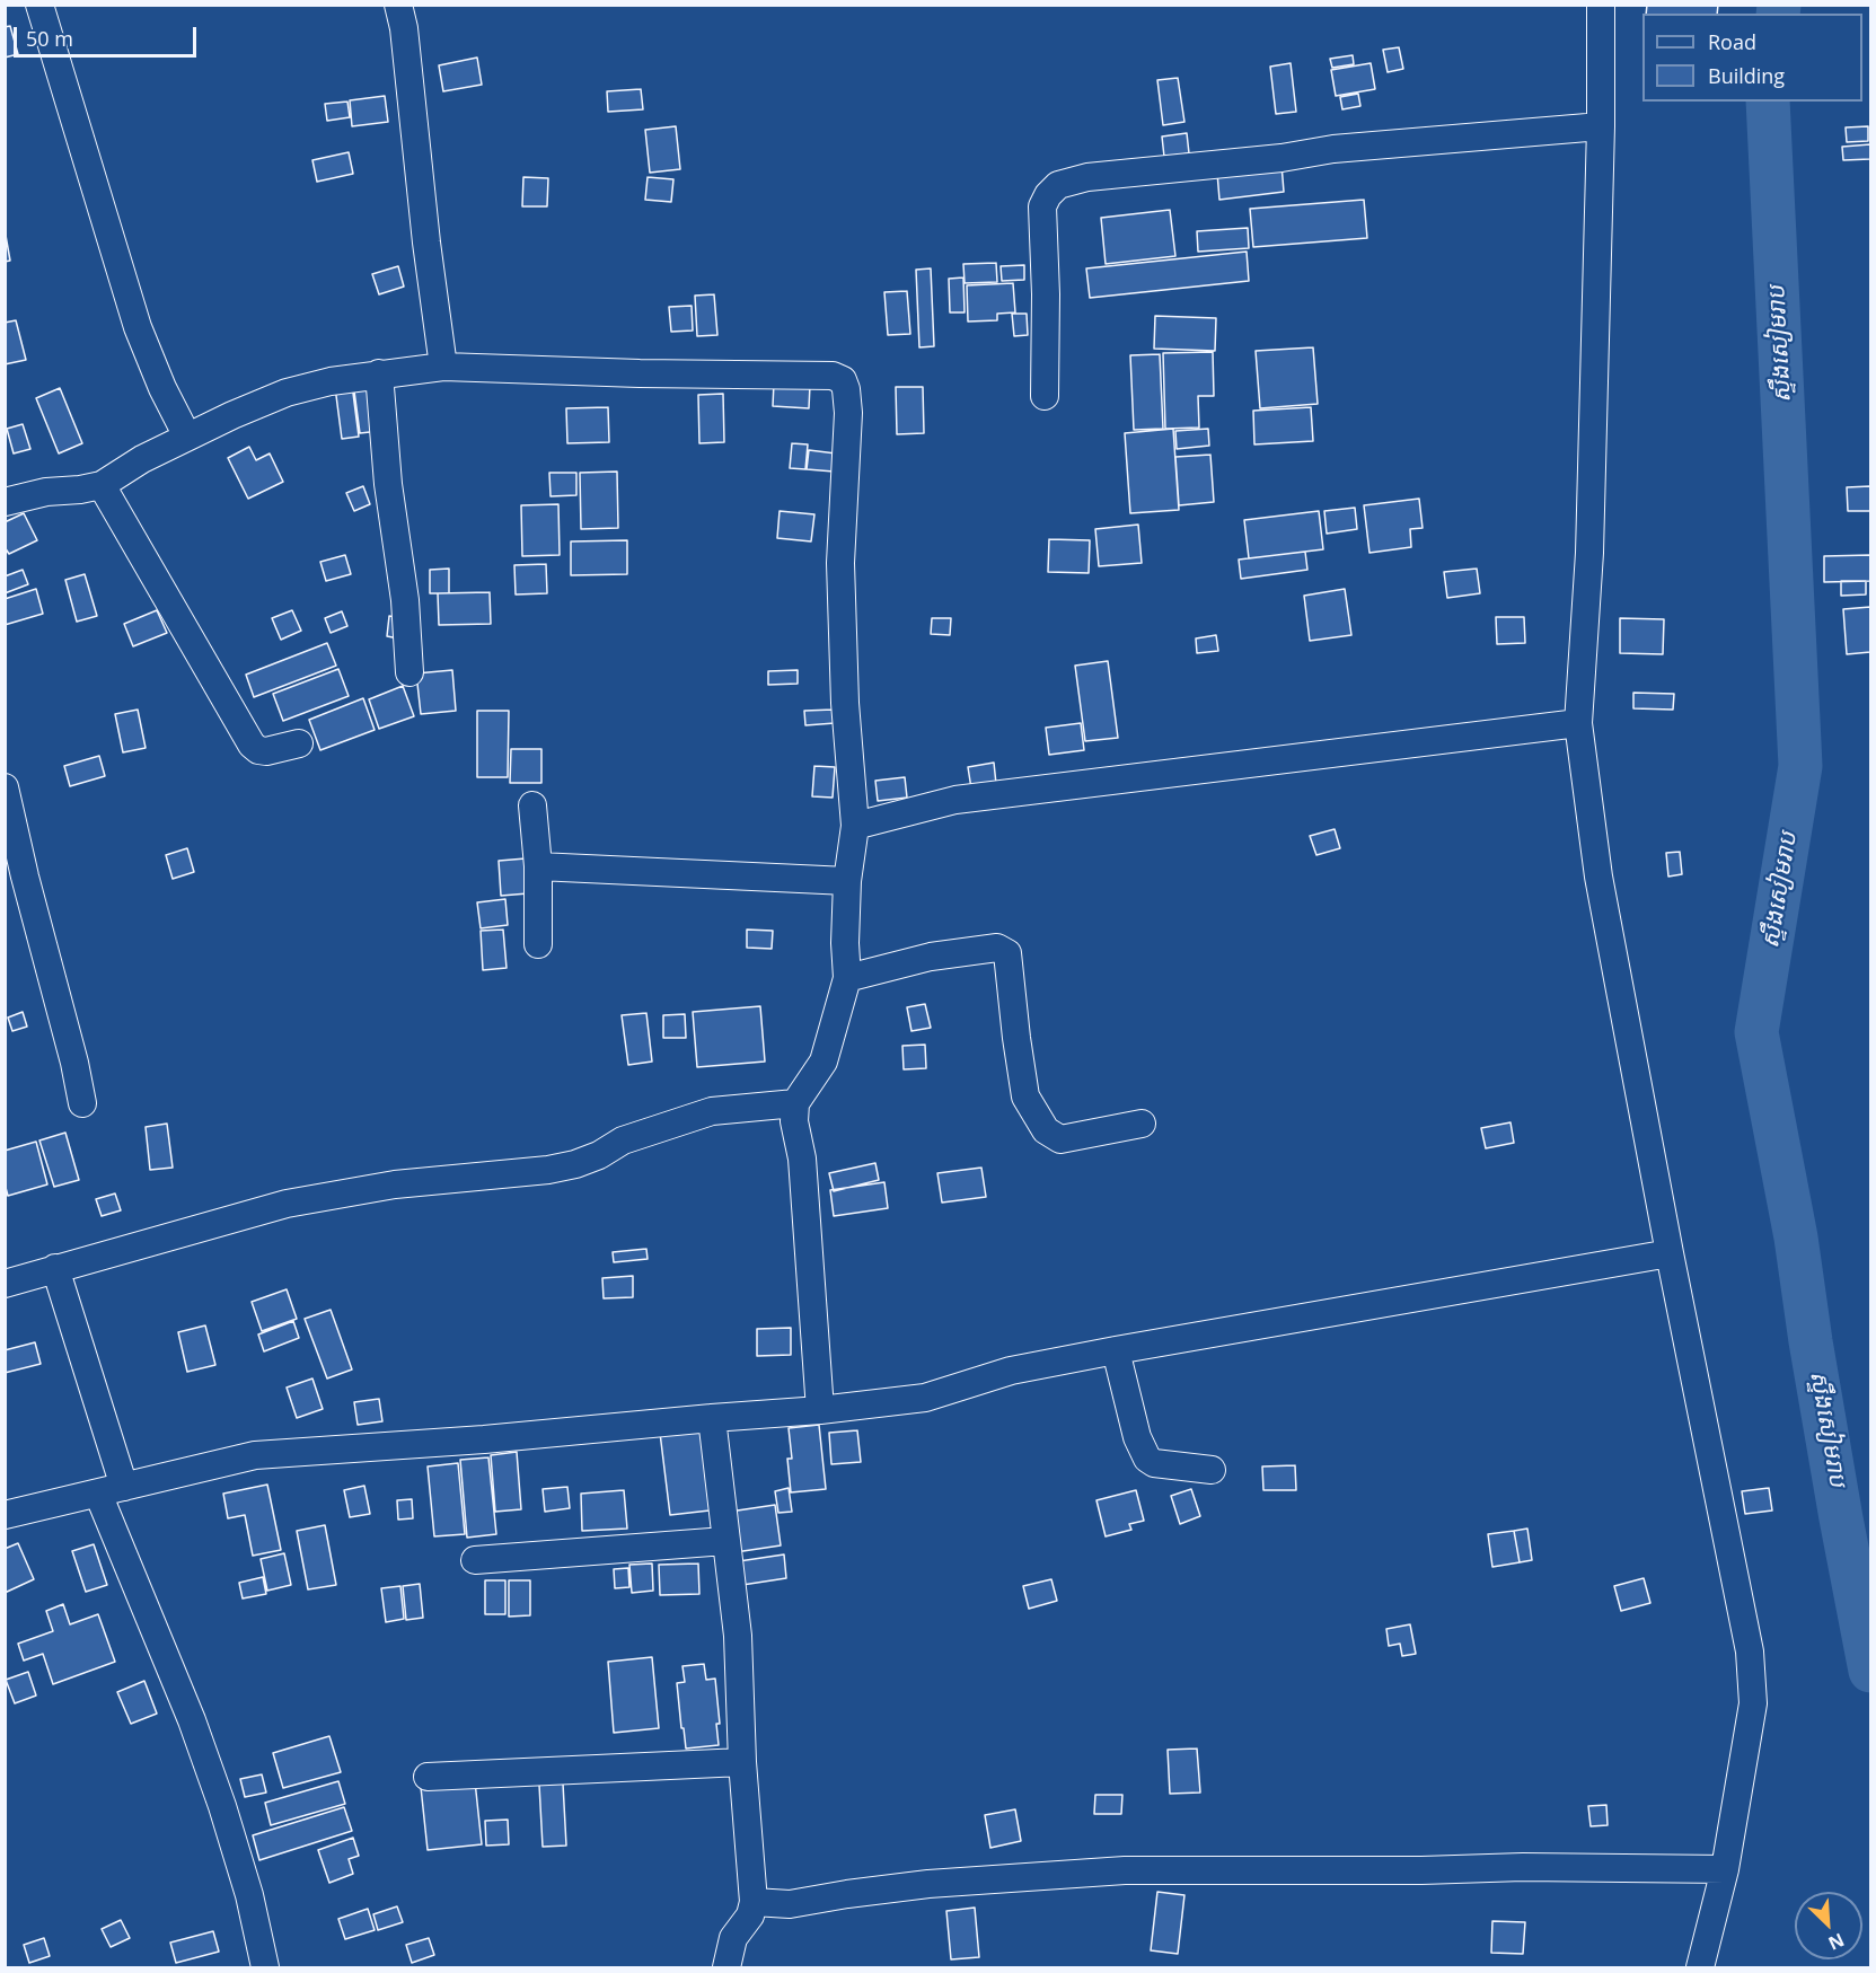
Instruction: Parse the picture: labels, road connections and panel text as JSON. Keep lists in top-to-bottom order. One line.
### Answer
{"water":["ស្ទឹងសៀមរាប"],"legend":["Road","Building"],"scale_bar":"50 m","north":"bottom right"}
